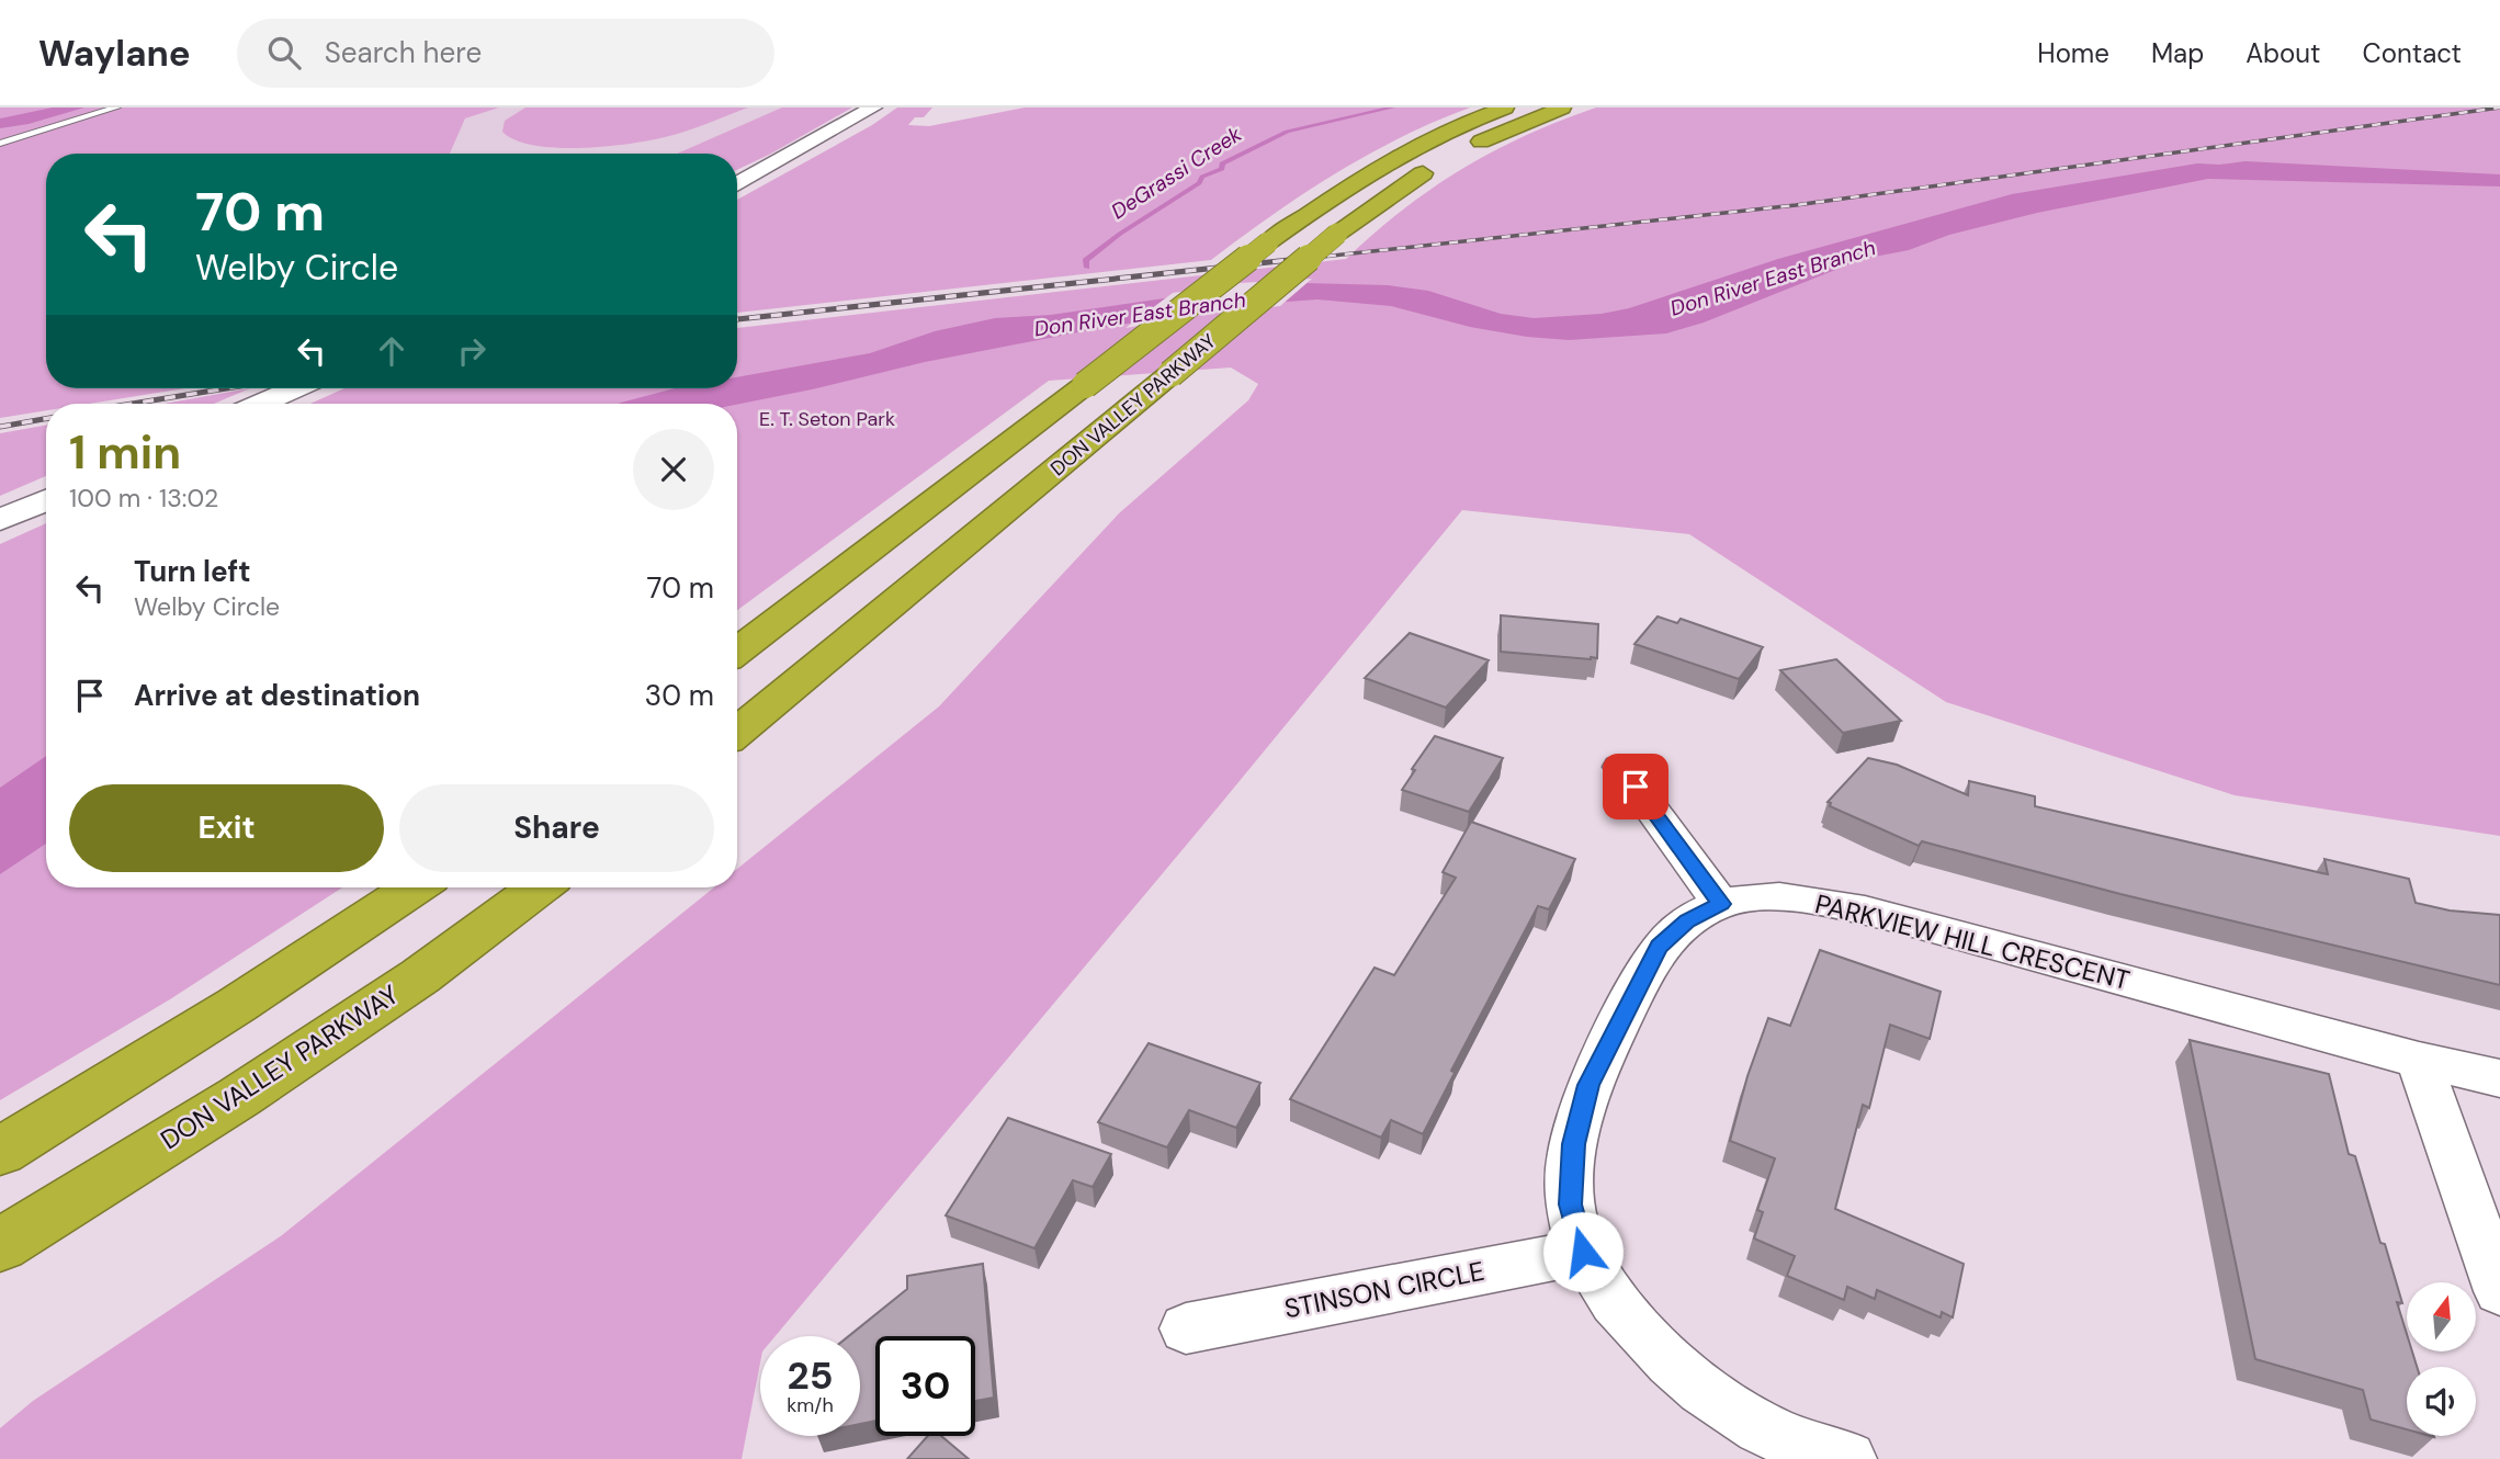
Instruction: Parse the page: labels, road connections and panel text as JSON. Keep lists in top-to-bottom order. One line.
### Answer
{"streets":{"highway":["DON VALLEY PARKWAY"],"street":["PARKVIEW HILL CRESCENT","STINSON CIRCLE"]},"crossings":[["PARKVIEW HILL CRESCENT","STINSON CIRCLE"]],"water":["DeGrassi Creek","Don River East Branch"],"parks":["E. T. Seton Park"],"north":"top","page":{"header":"Waylane","search":"Search here","nav":["Home","Map","About","Contact"],"turn":["70 m","Welby Circle"],"heading":["1 min","100 m · 13:02"],"list":[{"name":"Turn left","note":"Welby Circle","value":"70 m"},{"name":"Arrive at destination","value":"30 m"}],"buttons":["Exit","Share"],"speed":"25 km/h","limit":"30"}}
